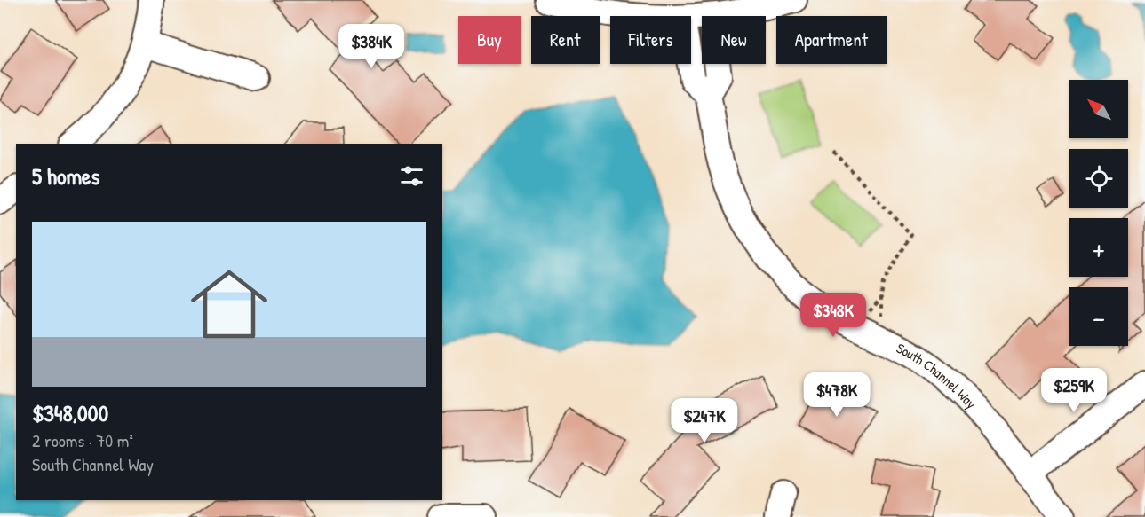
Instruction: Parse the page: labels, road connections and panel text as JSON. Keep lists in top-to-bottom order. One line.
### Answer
{"streets":{"street":["South Channel Way"]},"north":"top left","page":{"chip":["Buy","Rent","Filters","New","Apartment"],"price":["$384K","$348K","$259K","$478K","$247K"],"map_buttons":["+","−"],"heading":"5 homes","list":[{"name":"$348,000","note":"2 rooms · 70 m² · South Channel Way"}]}}
